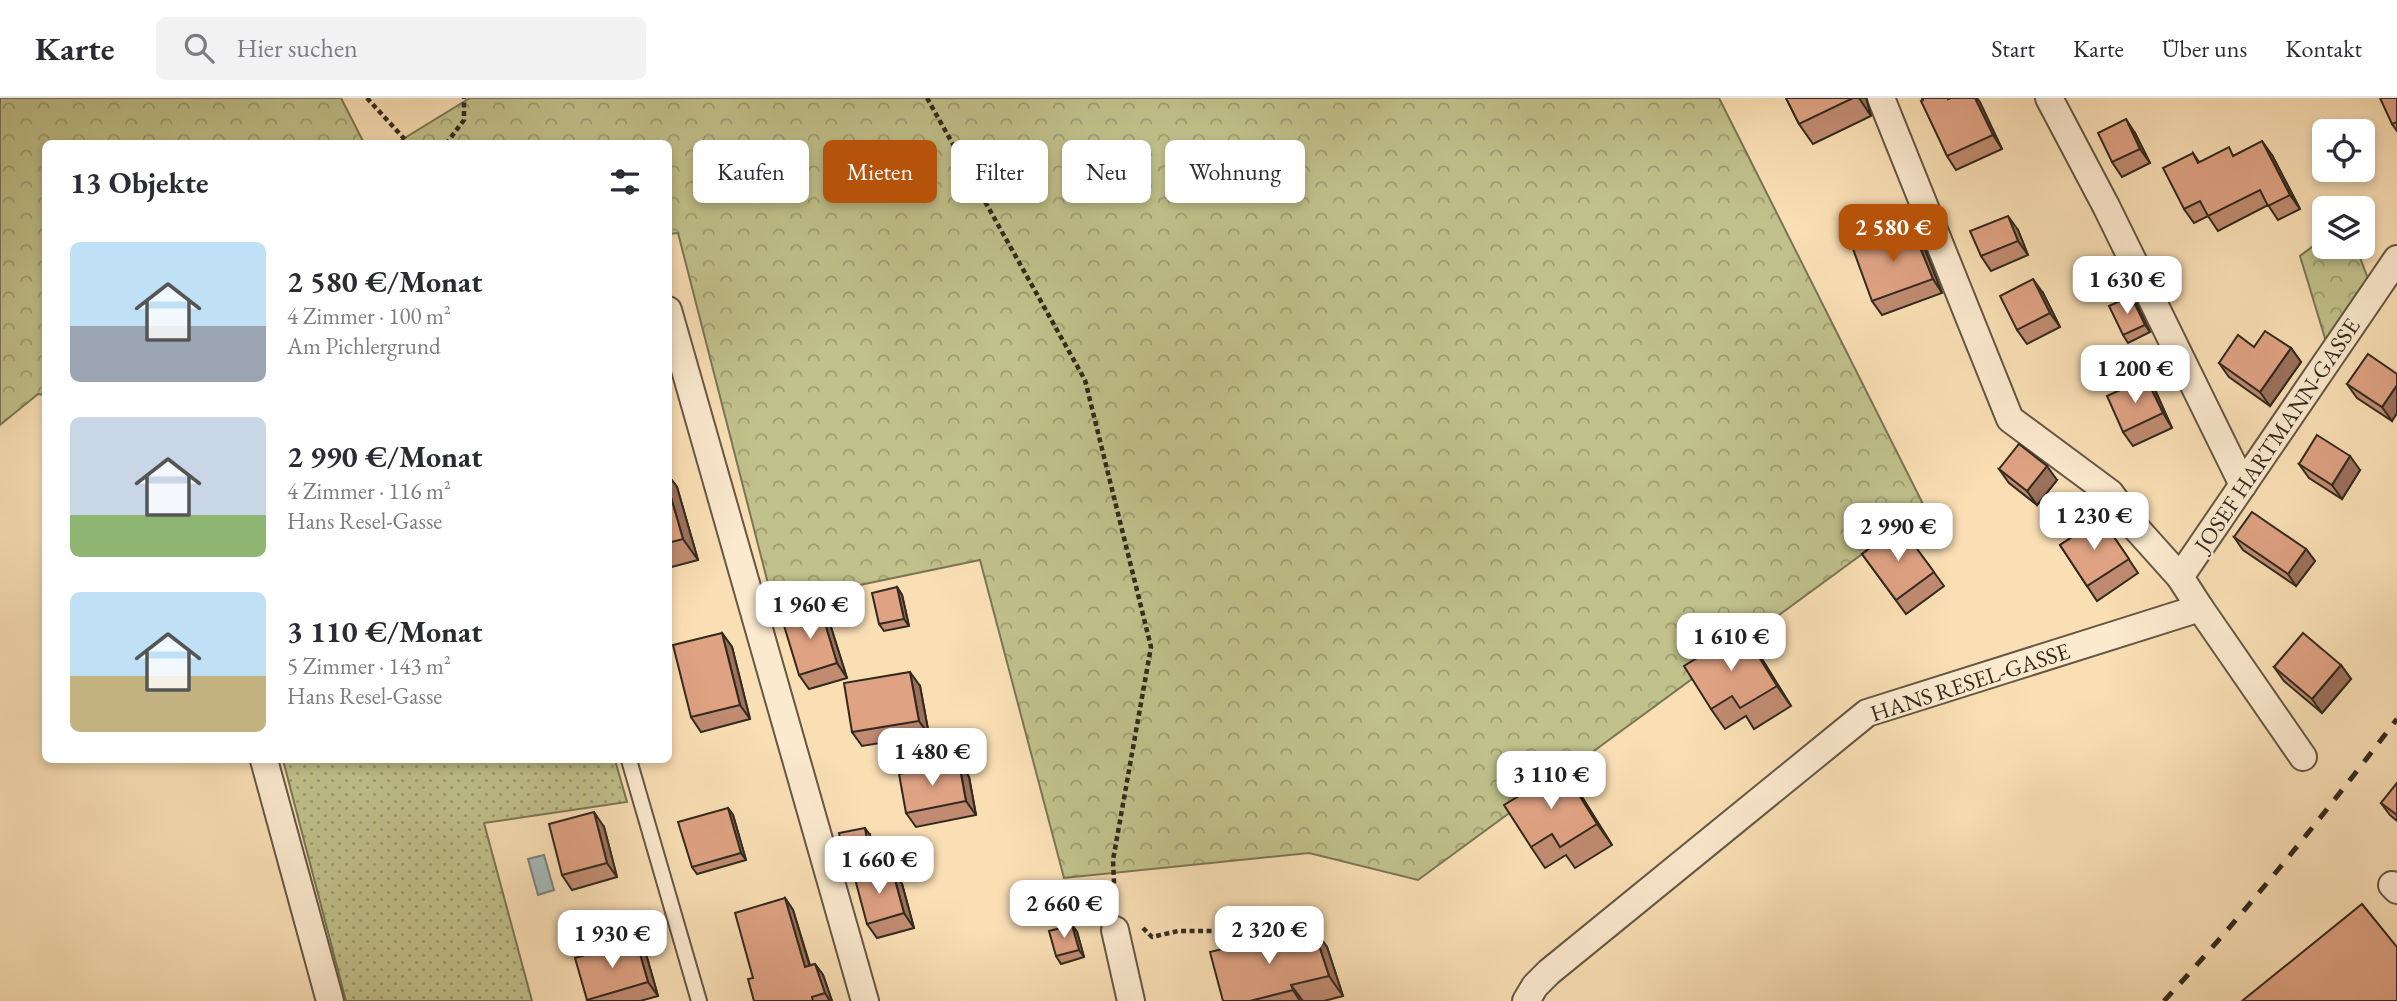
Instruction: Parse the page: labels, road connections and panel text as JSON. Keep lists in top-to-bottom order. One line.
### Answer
{"streets":{"street":["JOSEF HARTMANN-GASSE","HANS RESEL-GASSE"]},"page":{"header":"Karte","search":"Hier suchen","nav":["Start","Karte","Über uns","Kontakt"],"chip":["Kaufen","Mieten","Filter","Neu","Wohnung"],"heading":"13 Objekte","price":["2 580 €","1 630 €","1 200 €","1 230 €","2 990 €","1 960 €","1 610 €","1 480 €","3 110 €","1 660 €","2 660 €","2 320 €","1 930 €"],"list":[{"name":"2 580 €/Monat","note":"4 Zimmer · 100 m² · Am Pichlergrund"},{"name":"2 990 €/Monat","note":"4 Zimmer · 116 m² · Hans Resel-Gasse"},{"name":"3 110 €/Monat","note":"5 Zimmer · 143 m² · Hans Resel-Gasse"}]}}
